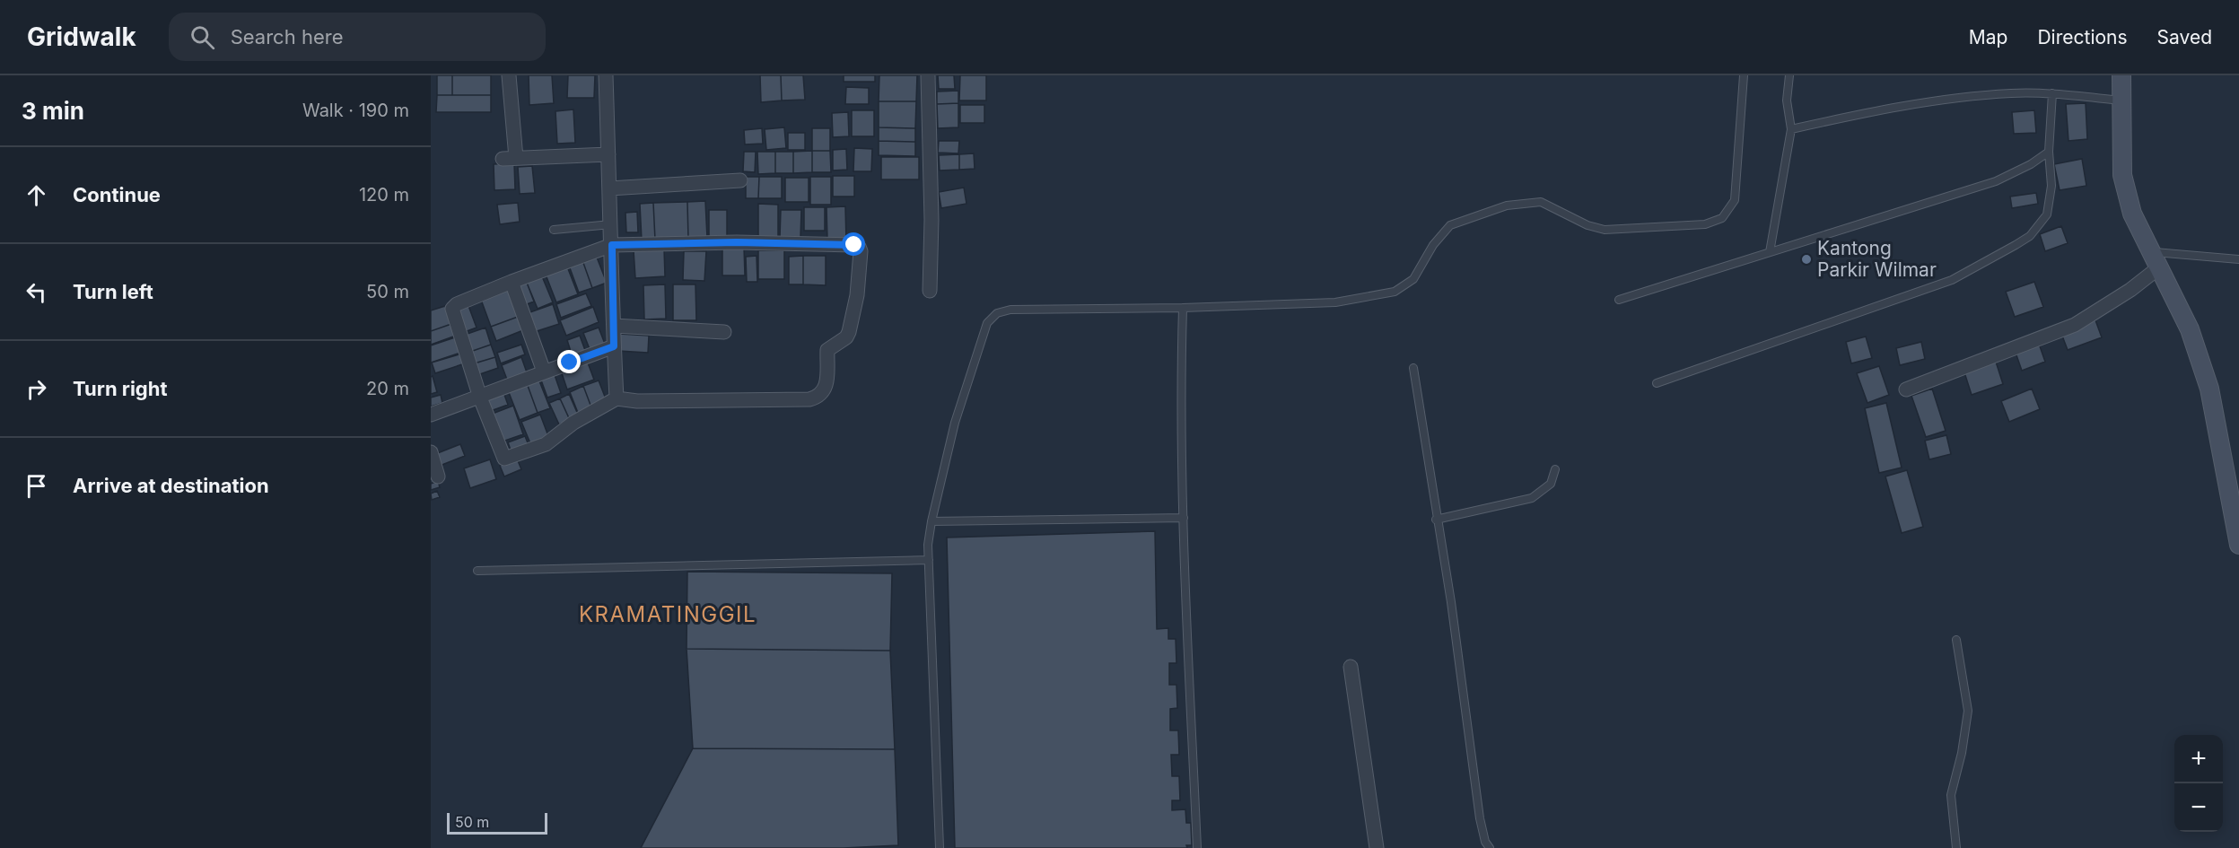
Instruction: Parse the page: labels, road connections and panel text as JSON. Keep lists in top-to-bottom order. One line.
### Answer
{"districts":["KRAMATINGGIL"],"places":["Kantong Parkir Wilmar"],"scale_bar":"50 m","page":{"header":"Gridwalk","search":"Search here","nav":["Map","Directions","Saved"],"heading":["3 min","Walk · 190 m"],"list":[["Continue","120 m"],["Turn left","50 m"],["Turn right","20 m"],"Arrive at destination"],"map_buttons":["+","−"],"scale":"50 m"}}
